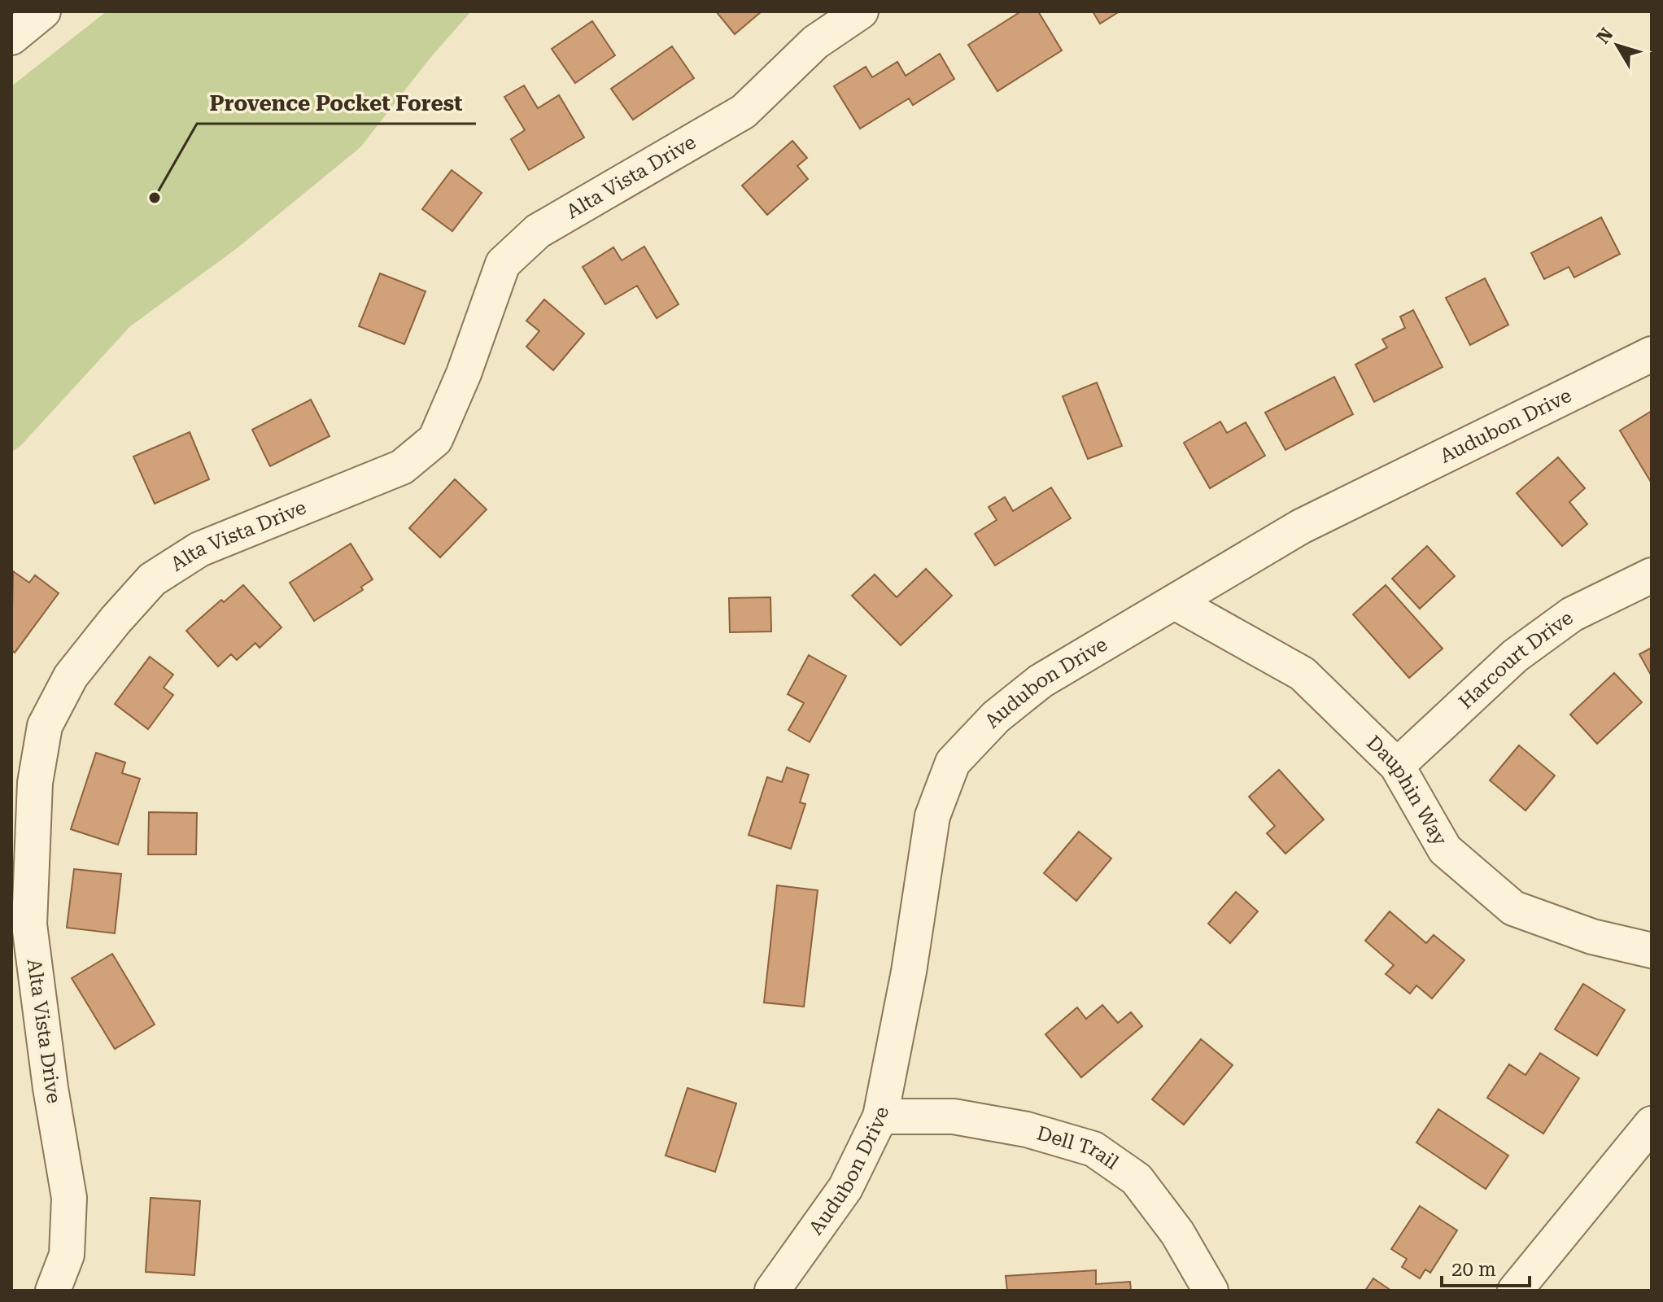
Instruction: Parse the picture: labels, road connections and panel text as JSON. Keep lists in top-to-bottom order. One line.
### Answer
{"streets":{"street":["Alta Vista Drive","Audubon Drive","Harcourt Drive","Dauphin Way","Dell Trail"]},"crossings":[["Audubon Drive","Dauphin Way"],["Audubon Drive","Dell Trail"],["Harcourt Drive","Dauphin Way"]],"places":["Provence Pocket Forest"],"scale_bar":"20 m","north":"top left"}
